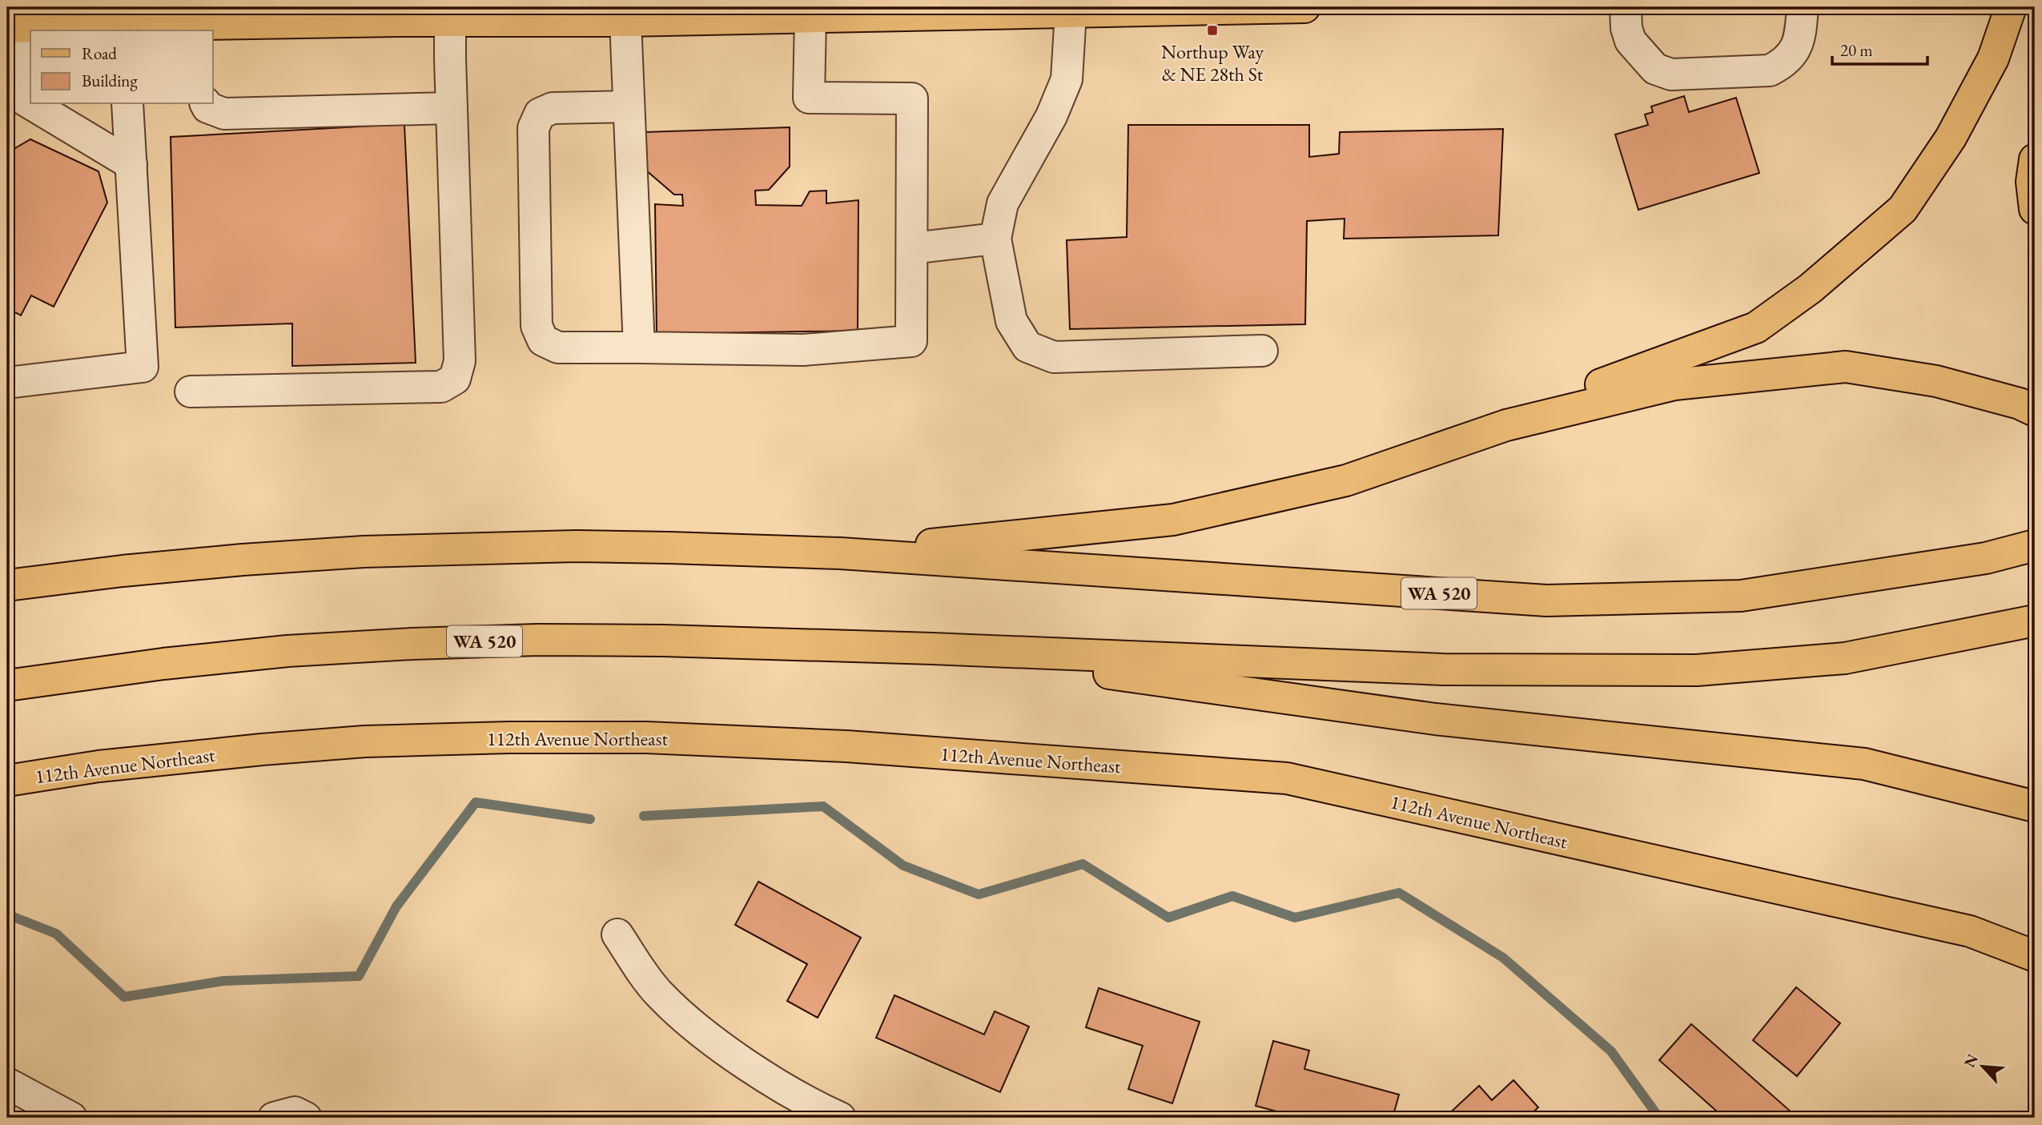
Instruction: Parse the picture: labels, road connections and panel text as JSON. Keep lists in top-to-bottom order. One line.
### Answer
{"streets":{"main road":["WA 520","112th Avenue Northeast"]},"places":{"transit":["Northup Way & NE 28th St"]},"legend":["Road","Building"],"scale_bar":"20 m","north":"top left"}
